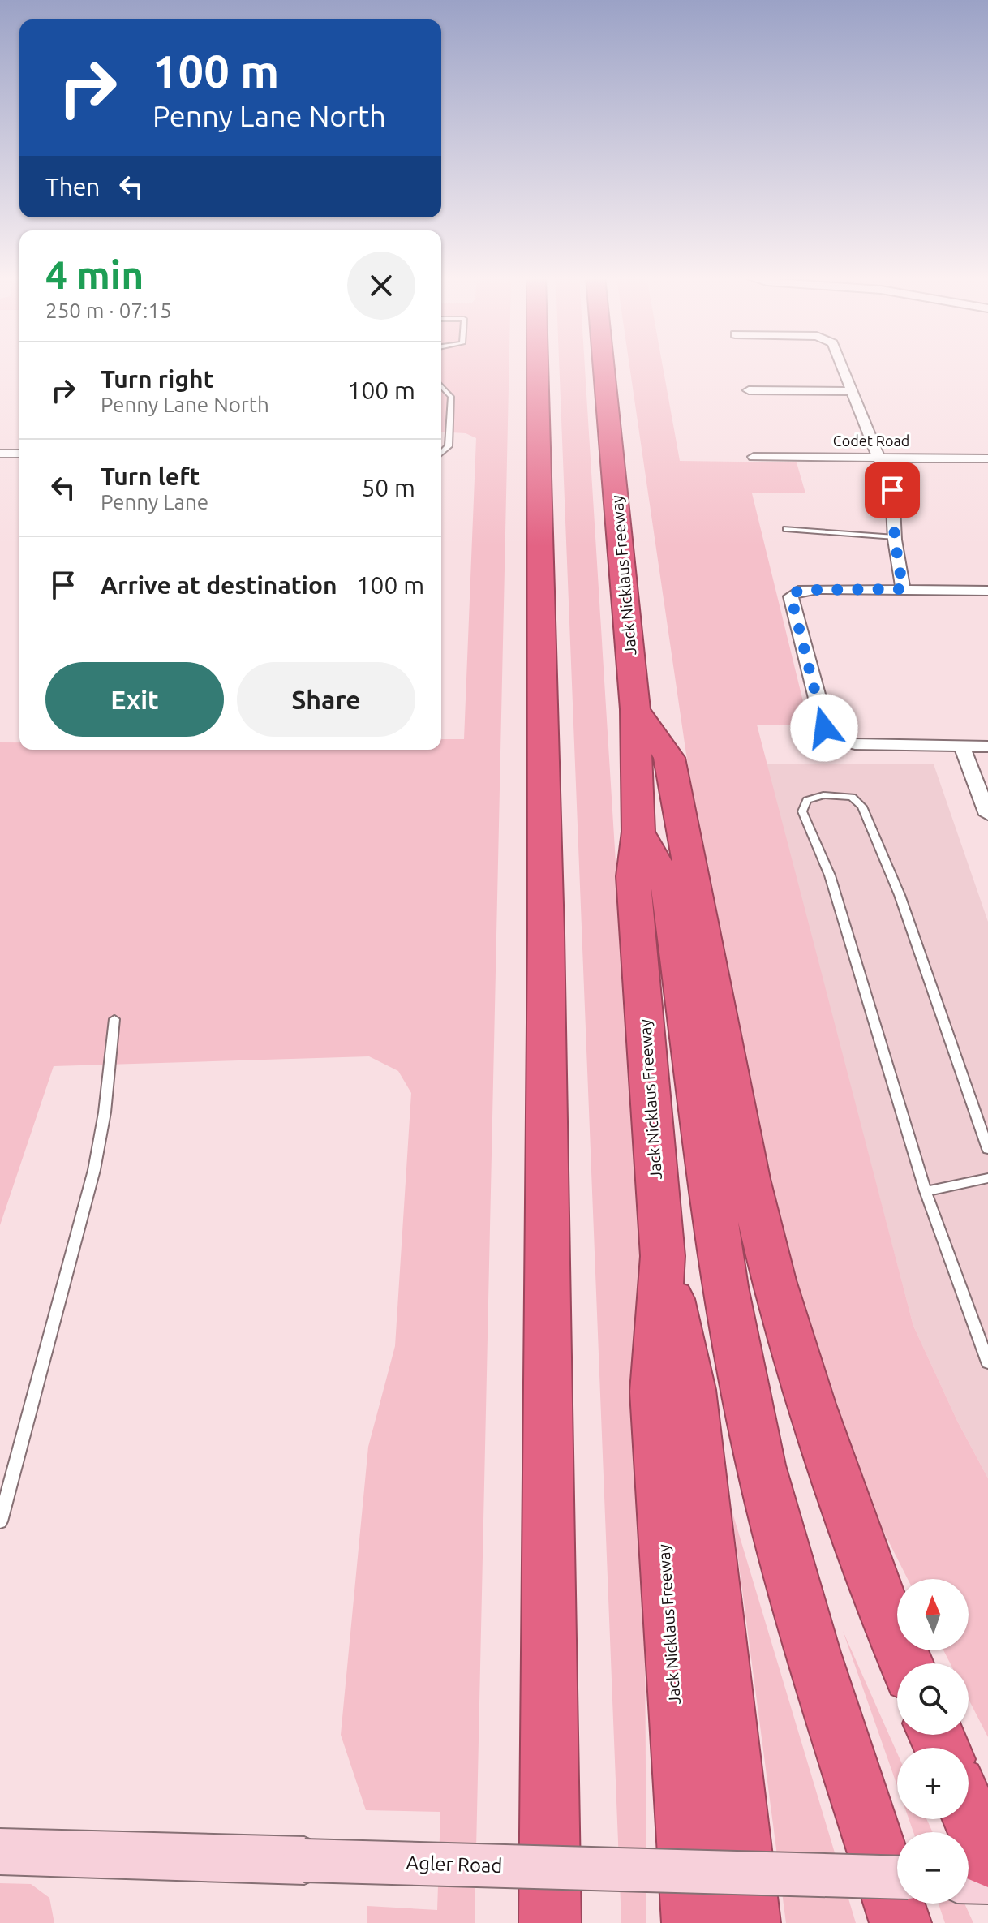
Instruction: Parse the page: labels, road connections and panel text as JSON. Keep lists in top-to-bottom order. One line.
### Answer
{"streets":{"highway":["Jack Nicklaus Freeway"],"main road":["Agler Road"],"street":["Codet Road"]},"north":"top","page":{"turn":["100 m","Penny Lane North"],"then":"Then","heading":["4 min","250 m · 07:15"],"list":[{"name":"Turn right","note":"Penny Lane North","value":"100 m"},{"name":"Turn left","note":"Penny Lane","value":"50 m"},{"name":"Arrive at destination","value":"100 m"}],"buttons":["Exit","Share"],"map_buttons":["+","−"]}}
